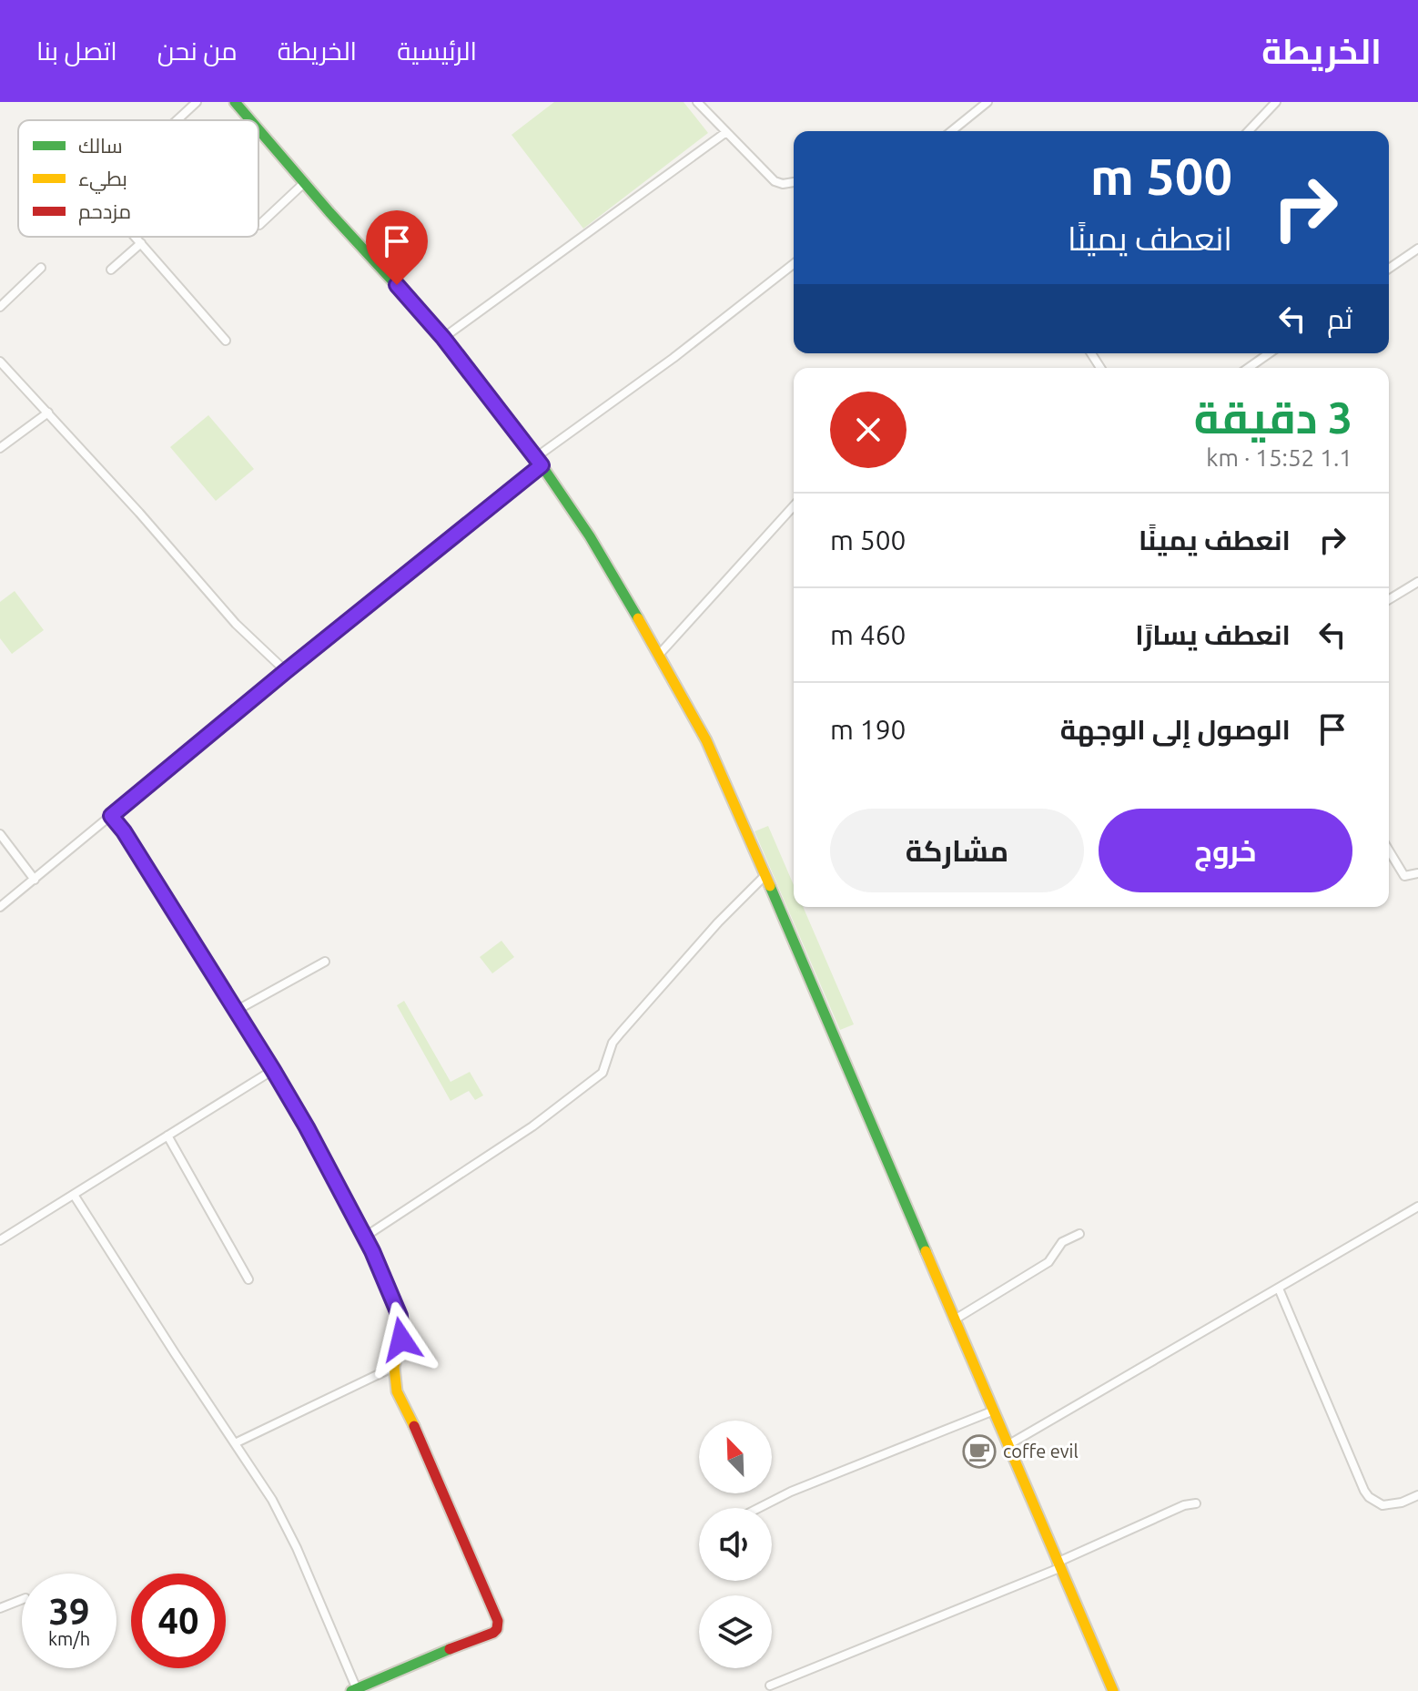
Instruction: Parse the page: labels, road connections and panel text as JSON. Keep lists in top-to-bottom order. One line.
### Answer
{"places":{"cafe":["coffe evil"]},"legend":["سالك","بطيء","مزدحم"],"north":"top left","page":{"header":"الخريطة","nav":["الرئيسية","الخريطة","من نحن","اتصل بنا"],"turn":["500 m","انعطف يمينًا"],"then":"ثم","heading":["3 دقيقة","1.1 km · 15:52"],"list":[{"name":"انعطف يمينًا","value":"500 m"},{"name":"انعطف يسارًا","value":"460 m"},{"name":"الوصول إلى الوجهة","value":"190 m"}],"buttons":["خروج","مشاركة"],"speed":"39 km/h","limit":"40"}}
